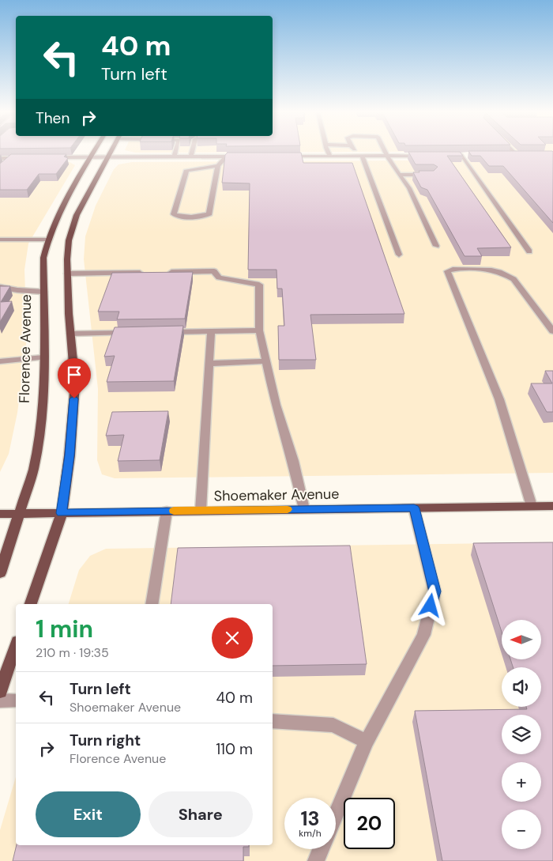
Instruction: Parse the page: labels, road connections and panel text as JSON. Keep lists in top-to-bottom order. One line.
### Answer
{"streets":{"main road":["Florence Avenue","Shoemaker Avenue"]},"crossings":[["Florence Avenue","Shoemaker Avenue"]],"north":"left","page":{"turn":["40 m","Turn left"],"then":"Then","heading":["1 min","210 m · 19:35"],"map_buttons":["+","−"],"list":[{"name":"Turn left","note":"Shoemaker Avenue","value":"40 m"},{"name":"Turn right","note":"Florence Avenue","value":"110 m"}],"buttons":["Exit","Share"],"speed":"13 km/h","limit":"20"}}
